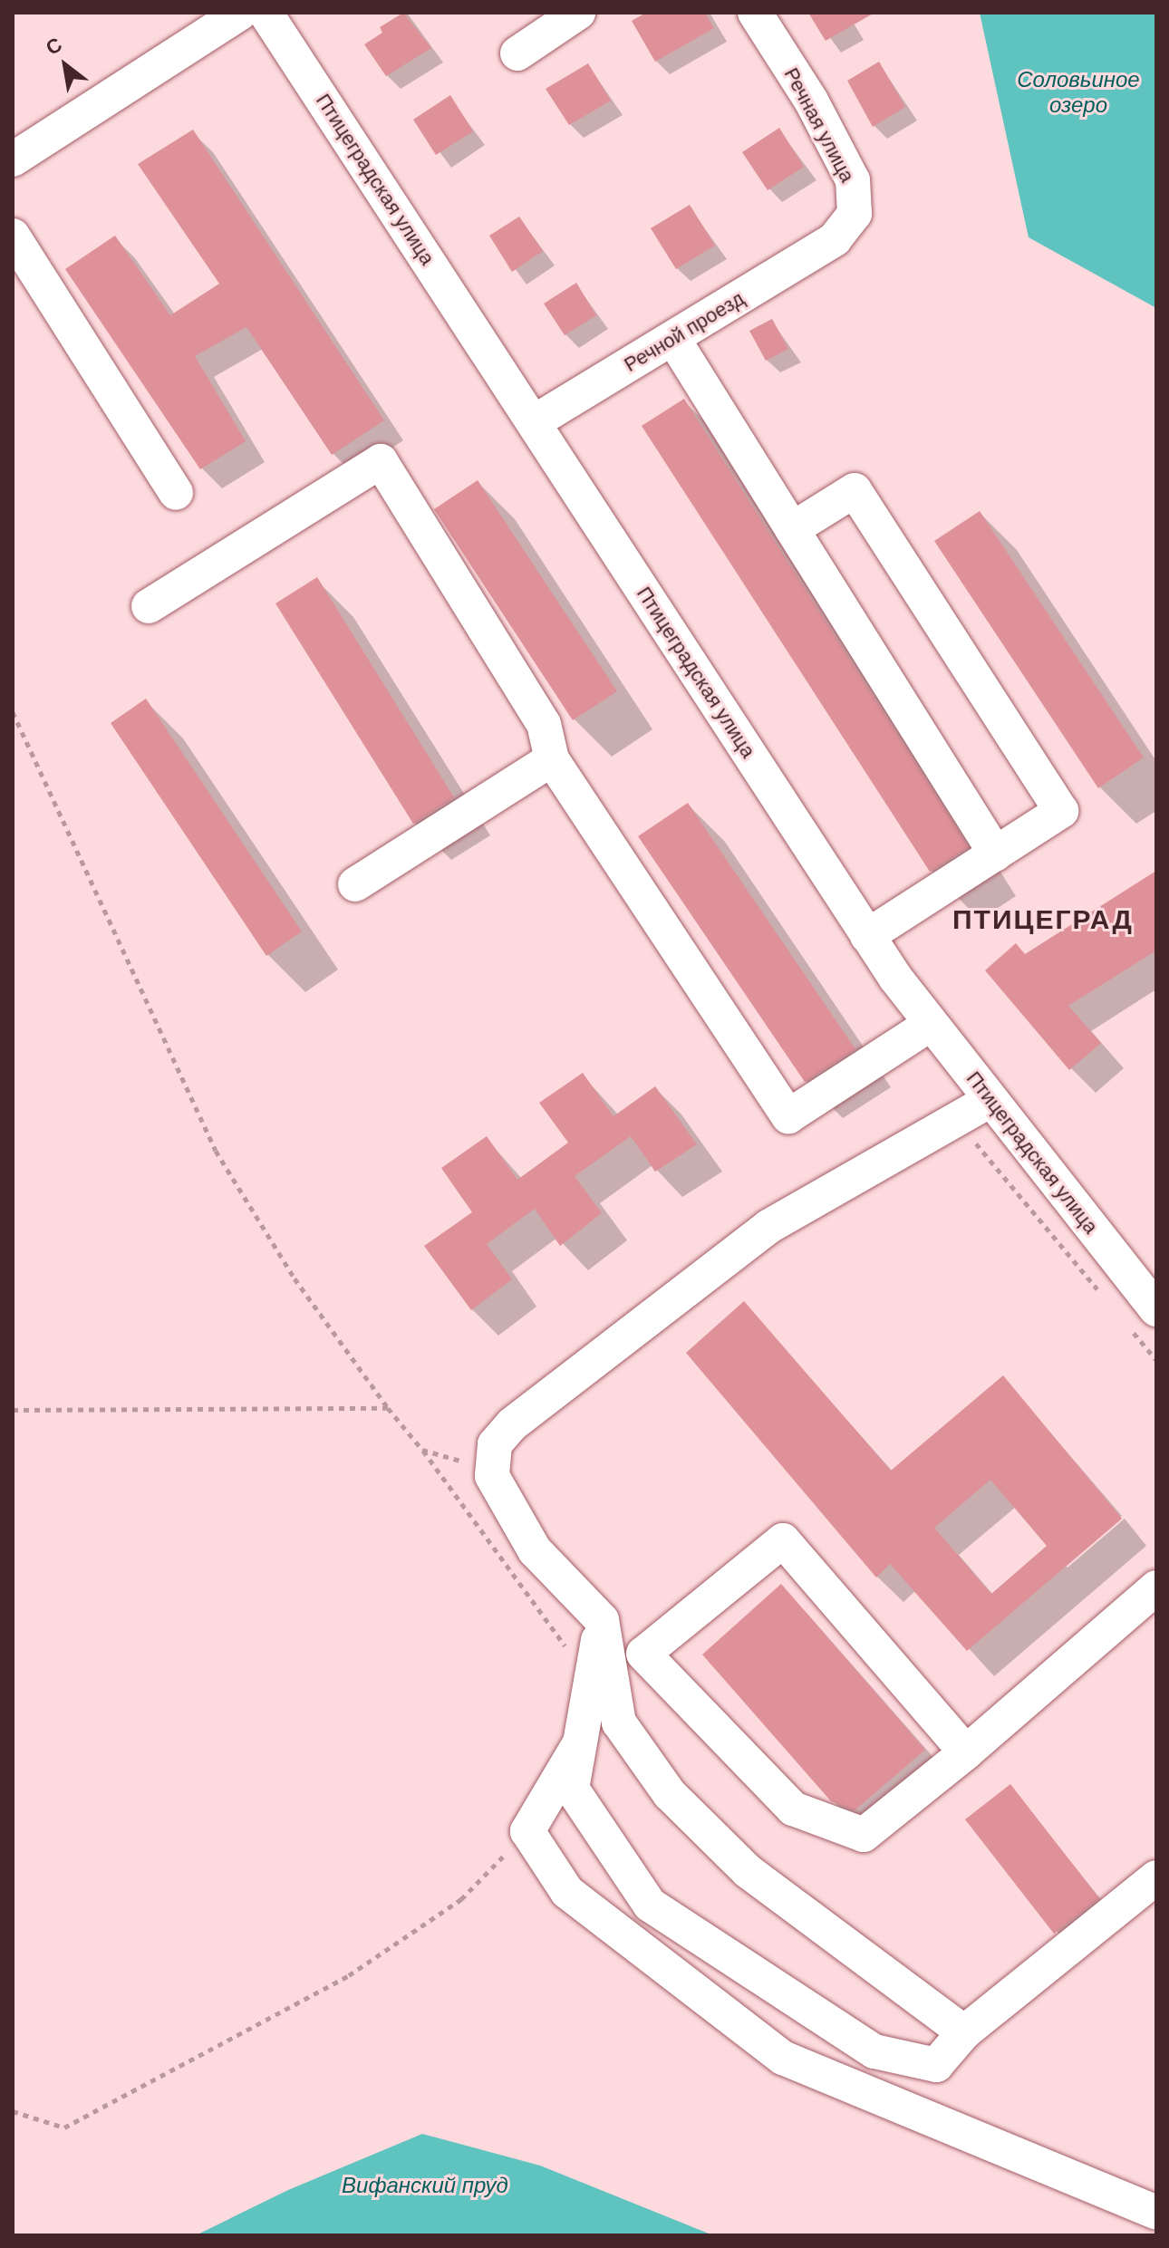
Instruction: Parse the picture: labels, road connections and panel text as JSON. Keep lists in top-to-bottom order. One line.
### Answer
{"streets":{"street":["Речная улица","Птицеградская улица","Речной проезд"]},"crossings":[["Речная улица","Речной проезд"],["Птицеградская улица","Речной проезд"]],"districts":["ПТИЦЕГРАД"],"water":["Соловьиное озеро","Вифанский пруд"],"north":"top left"}
